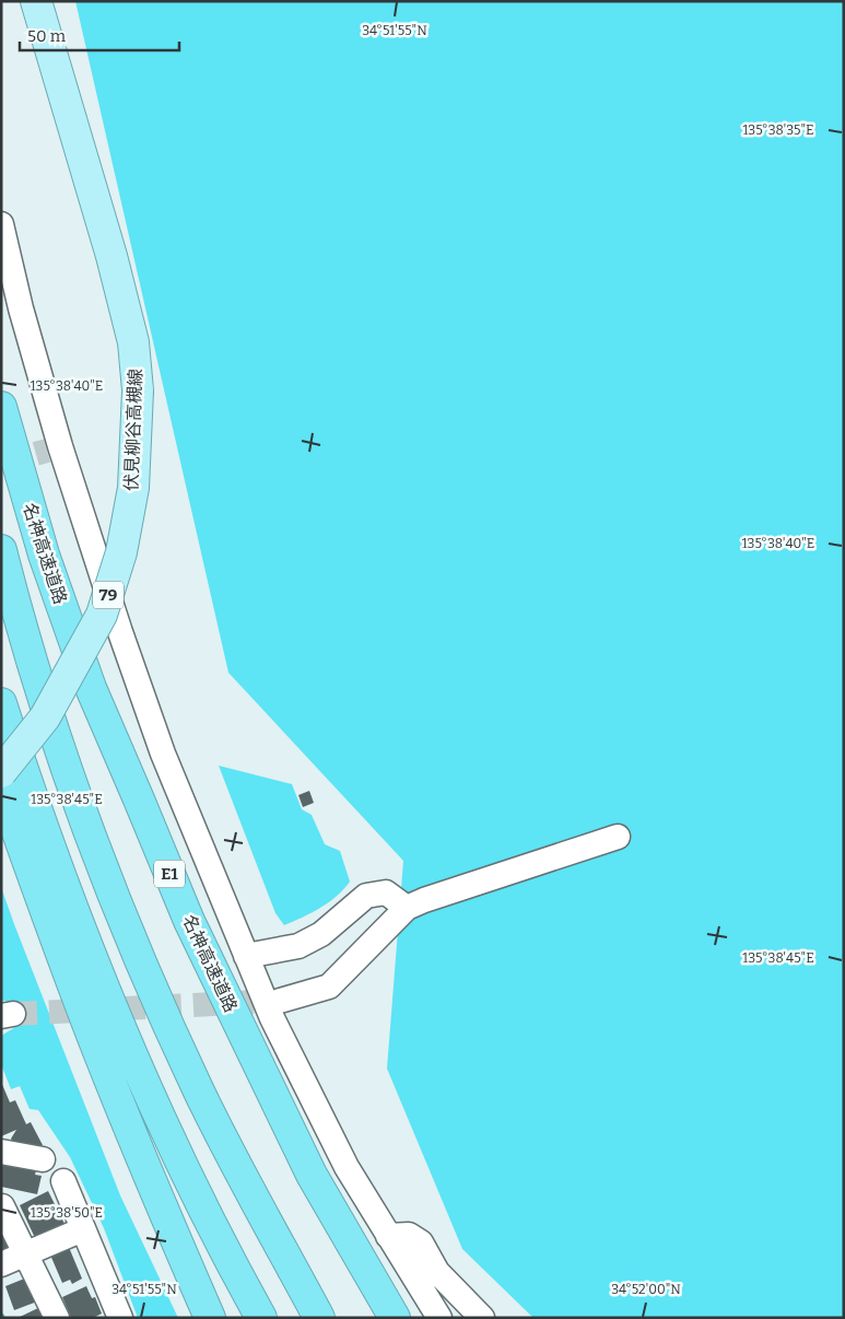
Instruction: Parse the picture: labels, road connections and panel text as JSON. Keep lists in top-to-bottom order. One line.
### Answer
{"streets":{"highway":["名神高速道路","E1"],"main road":["伏見柳谷高槻線","79"]},"scale_bar":"50 m","coordinates":["34°51'55\"N","135°38'35\"E","135°38'40\"E","135°38'45\"E","135°38'50\"E","34°52'00\"N"]}
